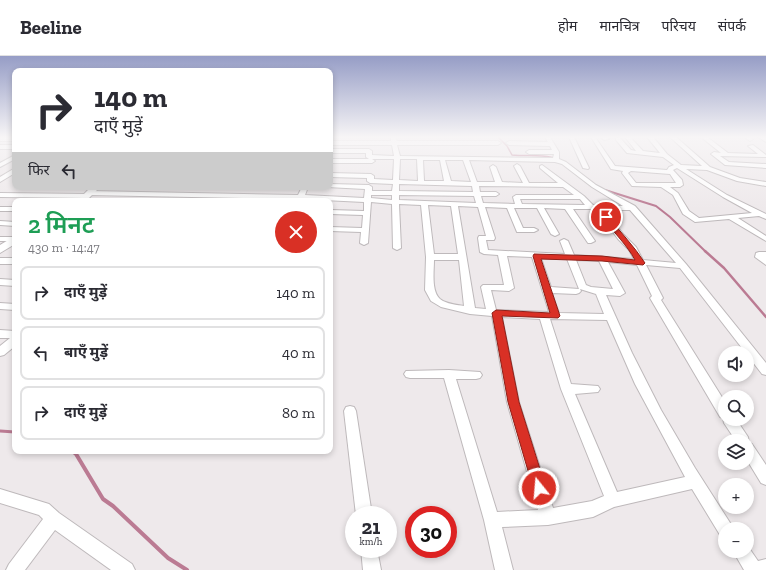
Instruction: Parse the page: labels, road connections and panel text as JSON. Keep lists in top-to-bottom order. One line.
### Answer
{"page":{"header":"Beeline","nav":["होम","मानचित्र","परिचय","संपर्क"],"turn":["140 m","दाएँ मुड़ें"],"then":"फिर","heading":["2 मिनट","430 m · 14:47"],"list":[{"name":"दाएँ मुड़ें","value":"140 m"},{"name":"बाएँ मुड़ें","value":"40 m"},{"name":"दाएँ मुड़ें","value":"80 m"}],"map_buttons":["+","−"],"speed":"21 km/h","limit":"30"}}
